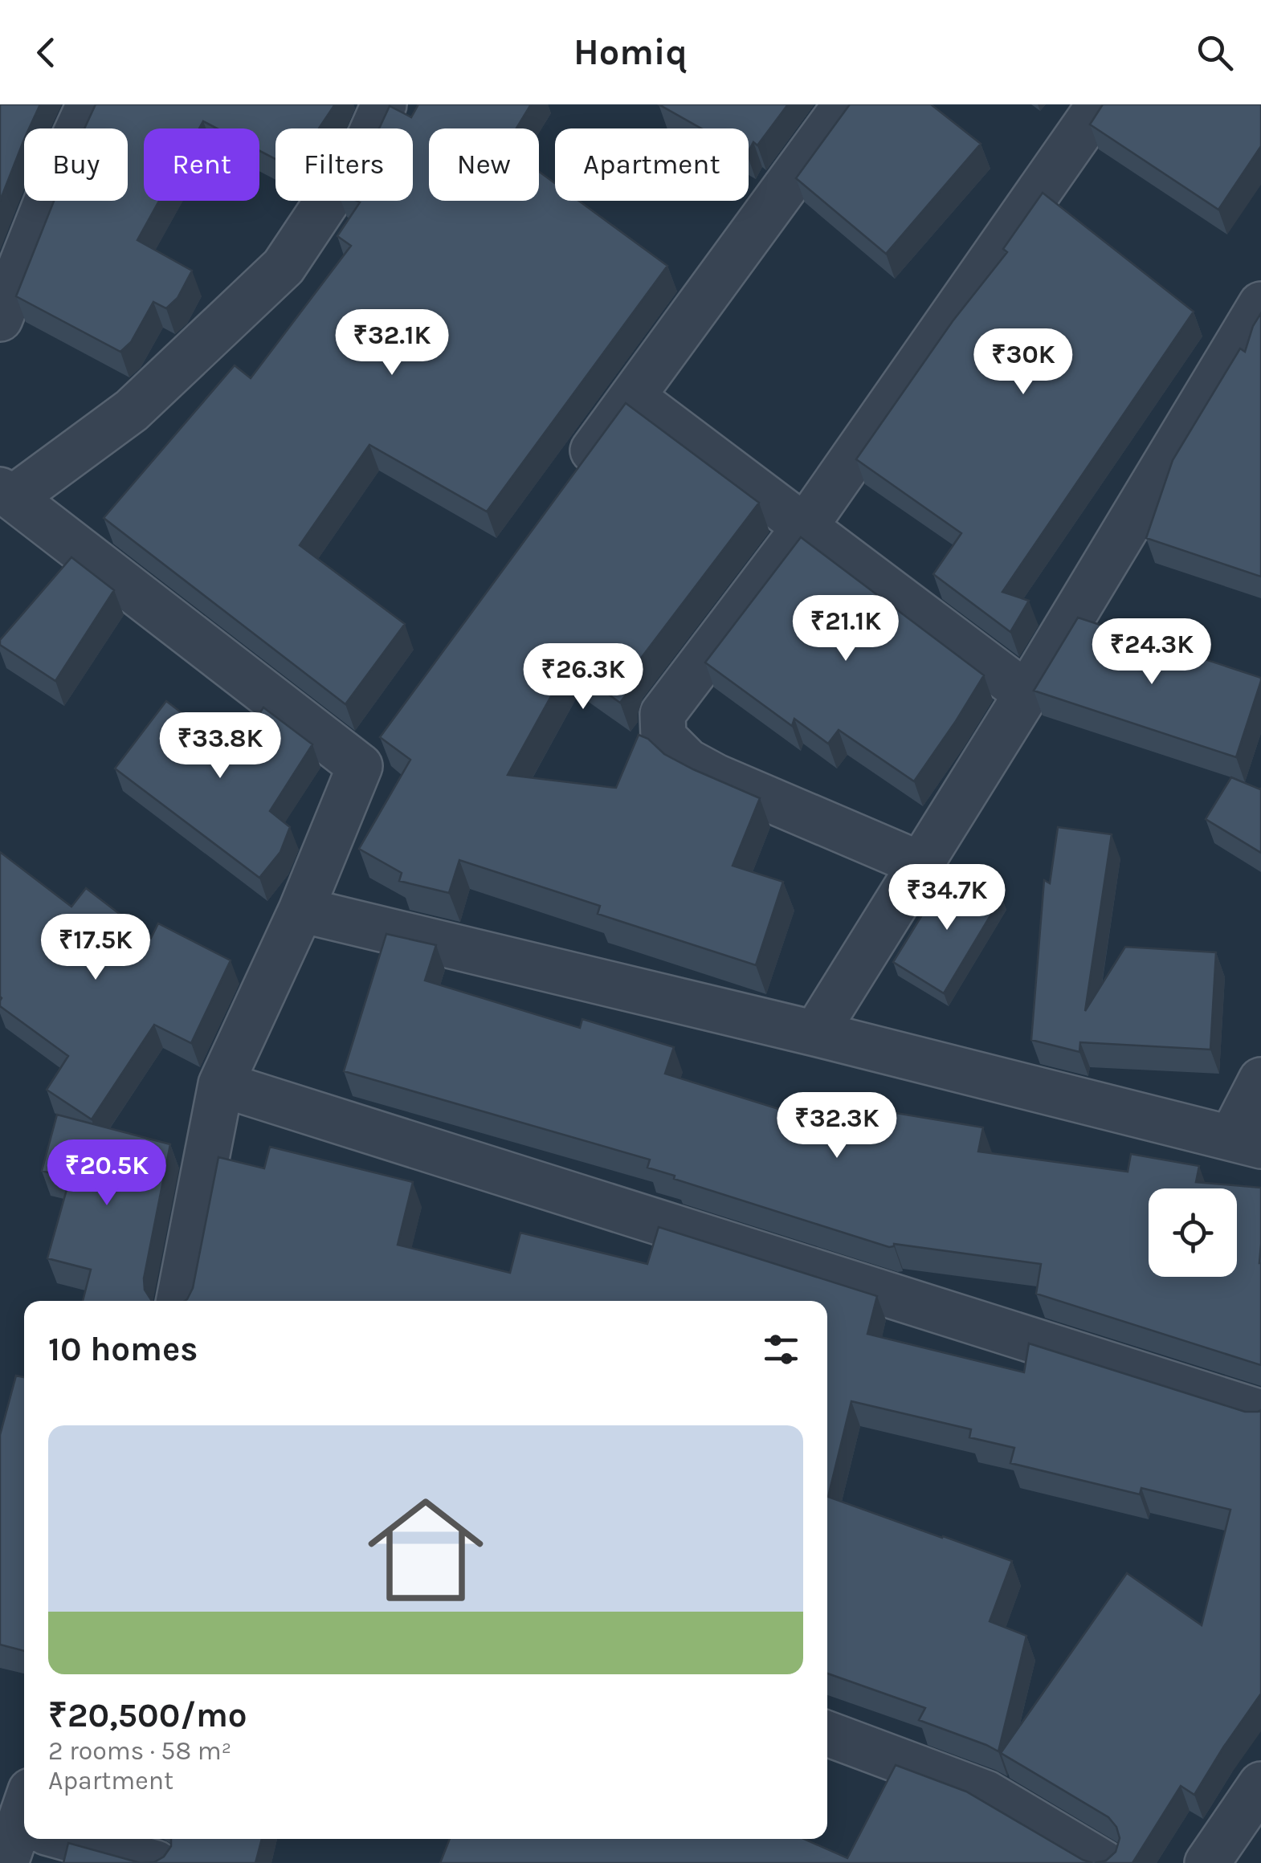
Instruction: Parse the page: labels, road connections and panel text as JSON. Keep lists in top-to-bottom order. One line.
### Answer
{"page":{"header":"Homiq","chip":["Buy","Rent","Filters","New","Apartment"],"price":["₹32.1K","₹30K","₹21.1K","₹24.3K","₹26.3K","₹33.8K","₹34.7K","₹17.5K","₹32.3K","₹20.5K"],"heading":"10 homes","list":[{"name":"₹20,500/mo","note":"2 rooms · 58 m² · Apartment"}]}}
